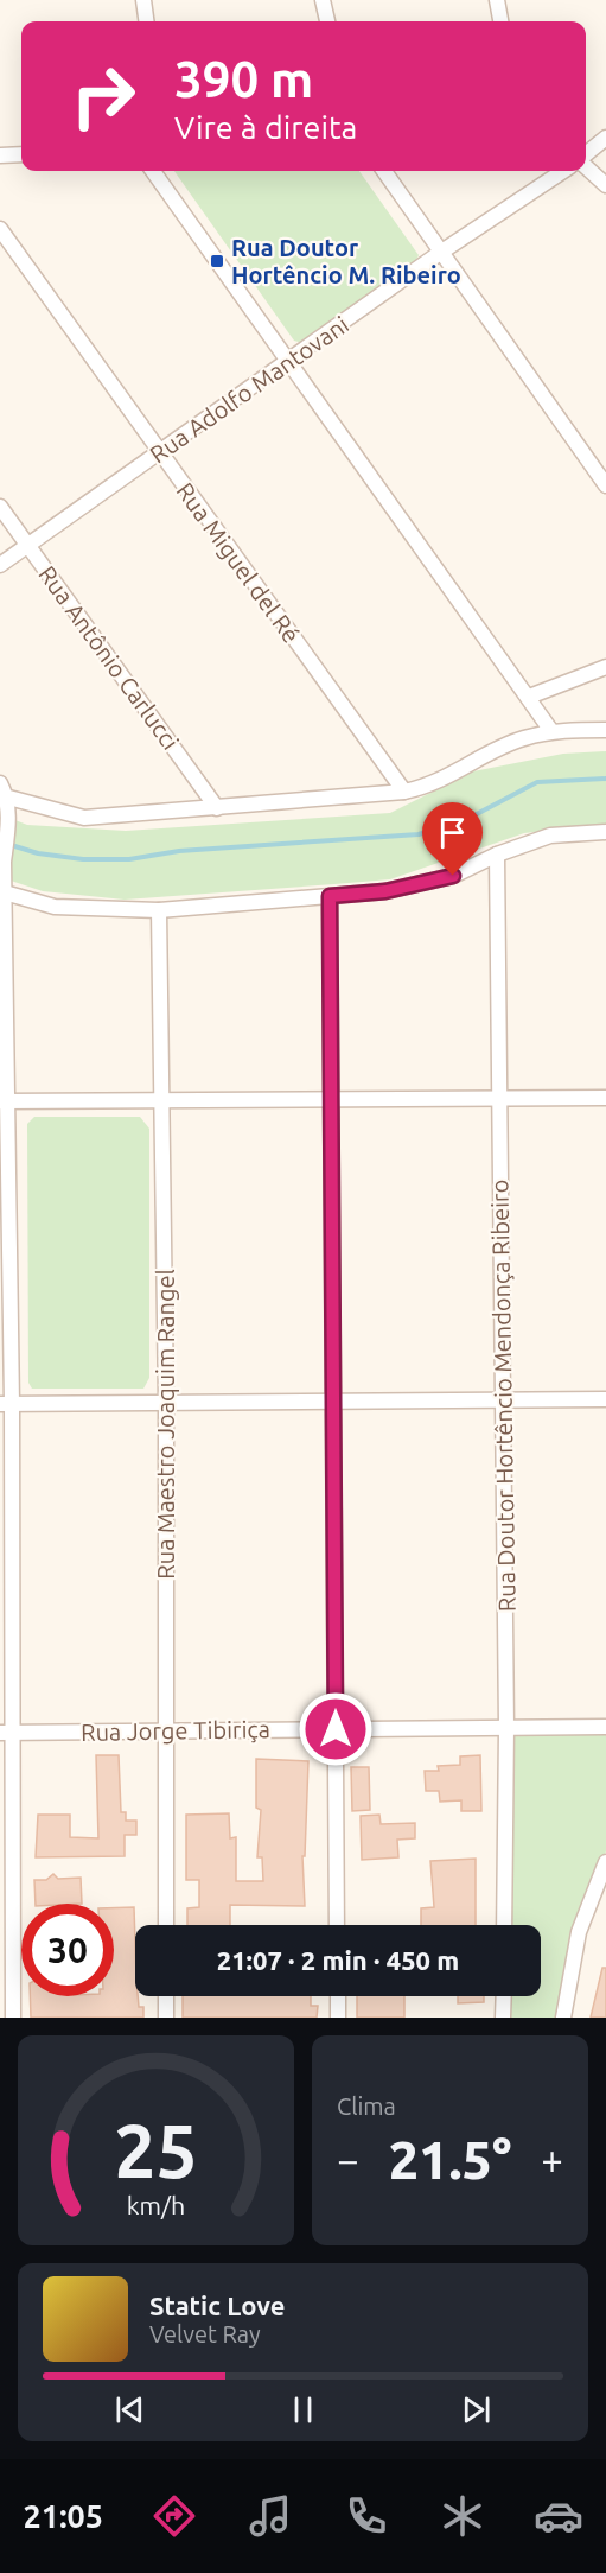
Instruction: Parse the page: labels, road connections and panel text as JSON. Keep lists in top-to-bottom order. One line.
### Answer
{"streets":{"street":["Rua Adolfo Mantovani","Rua Miguel del Ré","Rua Antônio Carlucci","Rua Doutor Hortêncio Mendonça Ribeiro","Rua Maestro Joaquim Rangel","Rua Jorge Tibiriça"]},"crossings":[["Rua Adolfo Mantovani","Rua Miguel del Ré"],["Rua Adolfo Mantovani","Rua Antônio Carlucci"],["Rua Doutor Hortêncio Mendonça Ribeiro","Rua Jorge Tibiriça"],["Rua Maestro Joaquim Rangel","Rua Jorge Tibiriça"]],"places":{"transit":["Rua Doutor Hortêncio M. Ribeiro"]},"page":{"turn":["390 m","Vire à direita"],"limit":"30","trip":"21:07 · 2 min · 450 m","tile":"Clima","heat":["−","21.5°","+"],"song":["Static Love","Velvet Ray"],"tabs":"21:05","gauge":["25","km/h"]}}
